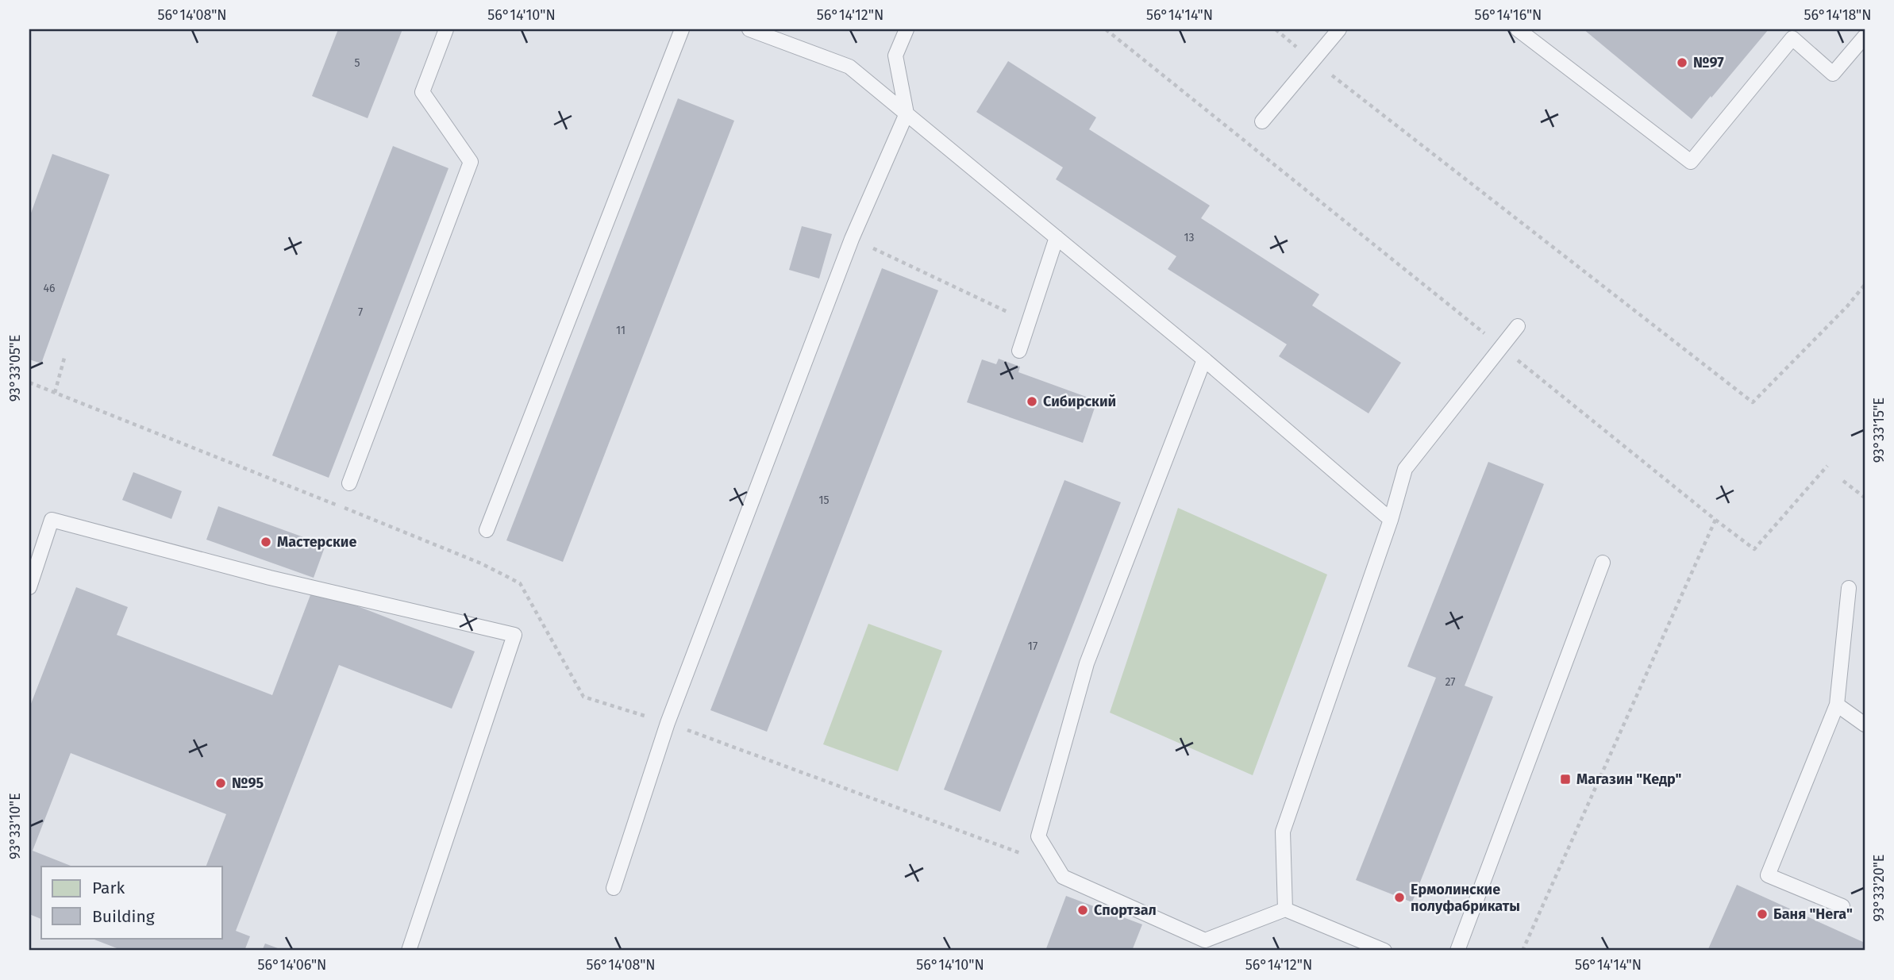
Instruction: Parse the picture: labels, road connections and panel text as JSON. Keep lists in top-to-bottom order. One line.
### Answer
{"places":{"other":["№97","Сибирский","Мастерские","№95","Ермолинские полуфабрикаты","Спортзал","Баня \"Нега\""],"transit":["Магазин \"Кедр\""]},"house_numbers":["5","13","46","7","11","15","17","27"],"legend":["Park","Building"],"coordinates":["56°14'08\"N","56°14'10\"N","56°14'12\"N","56°14'14\"N","56°14'16\"N","56°14'18\"N","93°33'05\"E","93°33'15\"E","93°33'10\"E","93°33'20\"E","56°14'06\"N"]}
